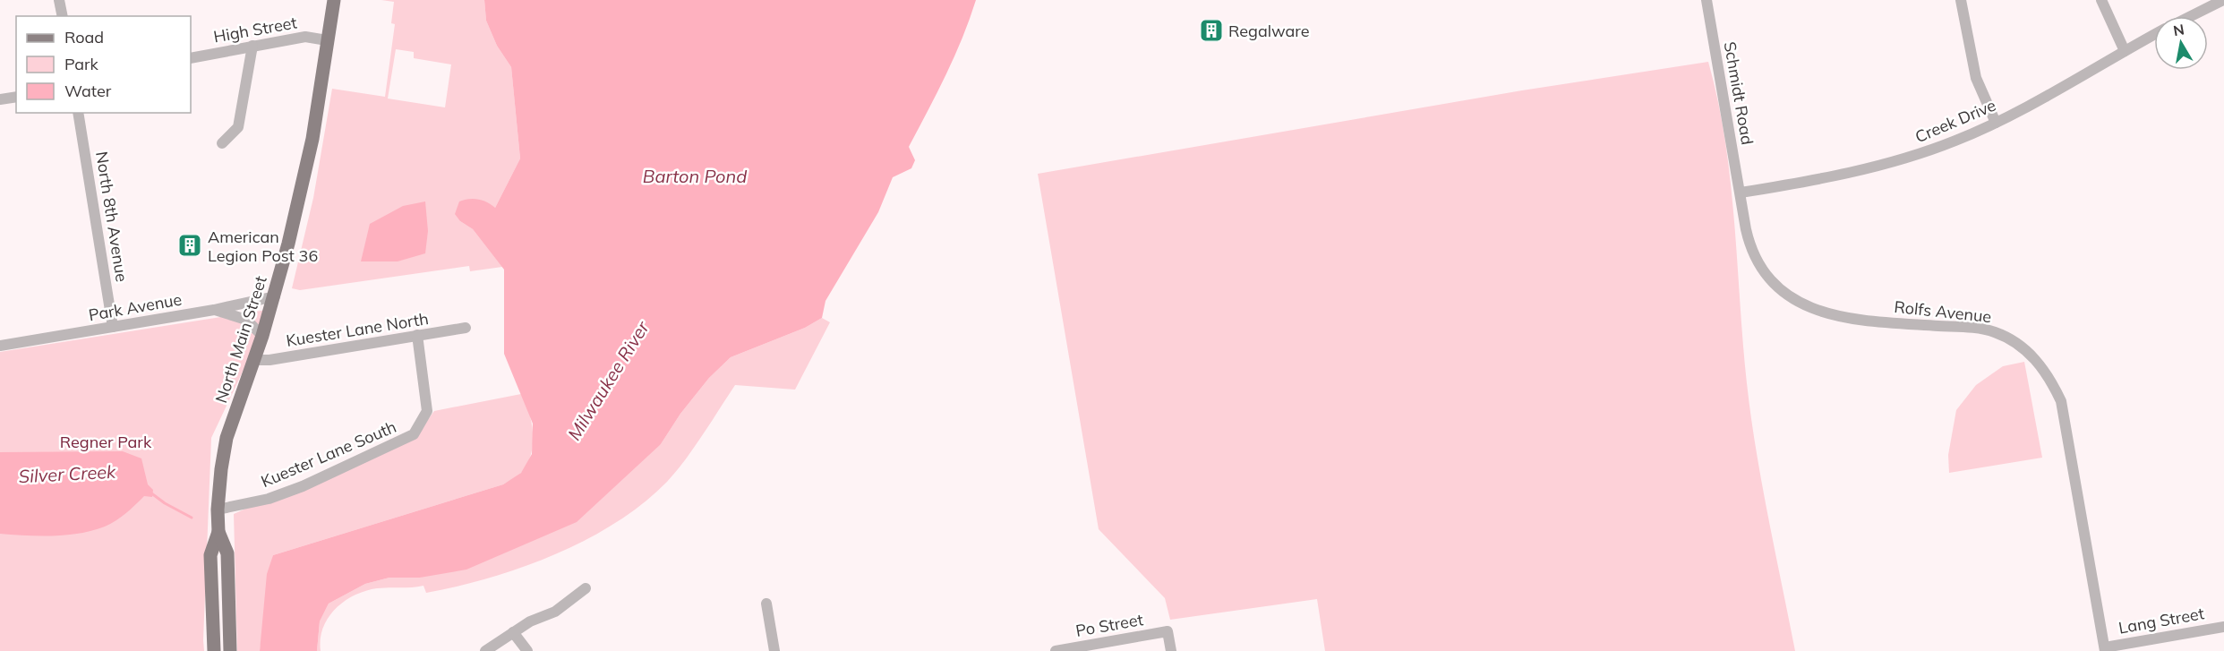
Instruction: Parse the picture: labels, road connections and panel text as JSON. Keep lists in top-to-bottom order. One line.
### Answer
{"streets":{"main road":["North Main Street"],"street":["High Street","Schmidt Road","Creek Drive","North 8th Avenue","Park Avenue","Rolfs Avenue","Kuester Lane North","Kuester Lane South","Lang Street","Po Street"]},"crossings":[["High Street","North Main Street"],["Schmidt Road","Creek Drive"],["Schmidt Road","Rolfs Avenue"],["Creek Drive","Rolfs Avenue"],["North 8th Avenue","Park Avenue"],["Park Avenue","North Main Street"],["Rolfs Avenue","Lang Street"],["Kuester Lane North","North Main Street"],["Kuester Lane North","Kuester Lane South"],["North Main Street","Kuester Lane South"]],"water":["Barton Pond","Milwaukee River","Silver Creek"],"parks":["Regner Park"],"places":{"building":["Regalware","American Legion Post 36"]},"legend":["Road","Park","Water"],"north":"top"}
